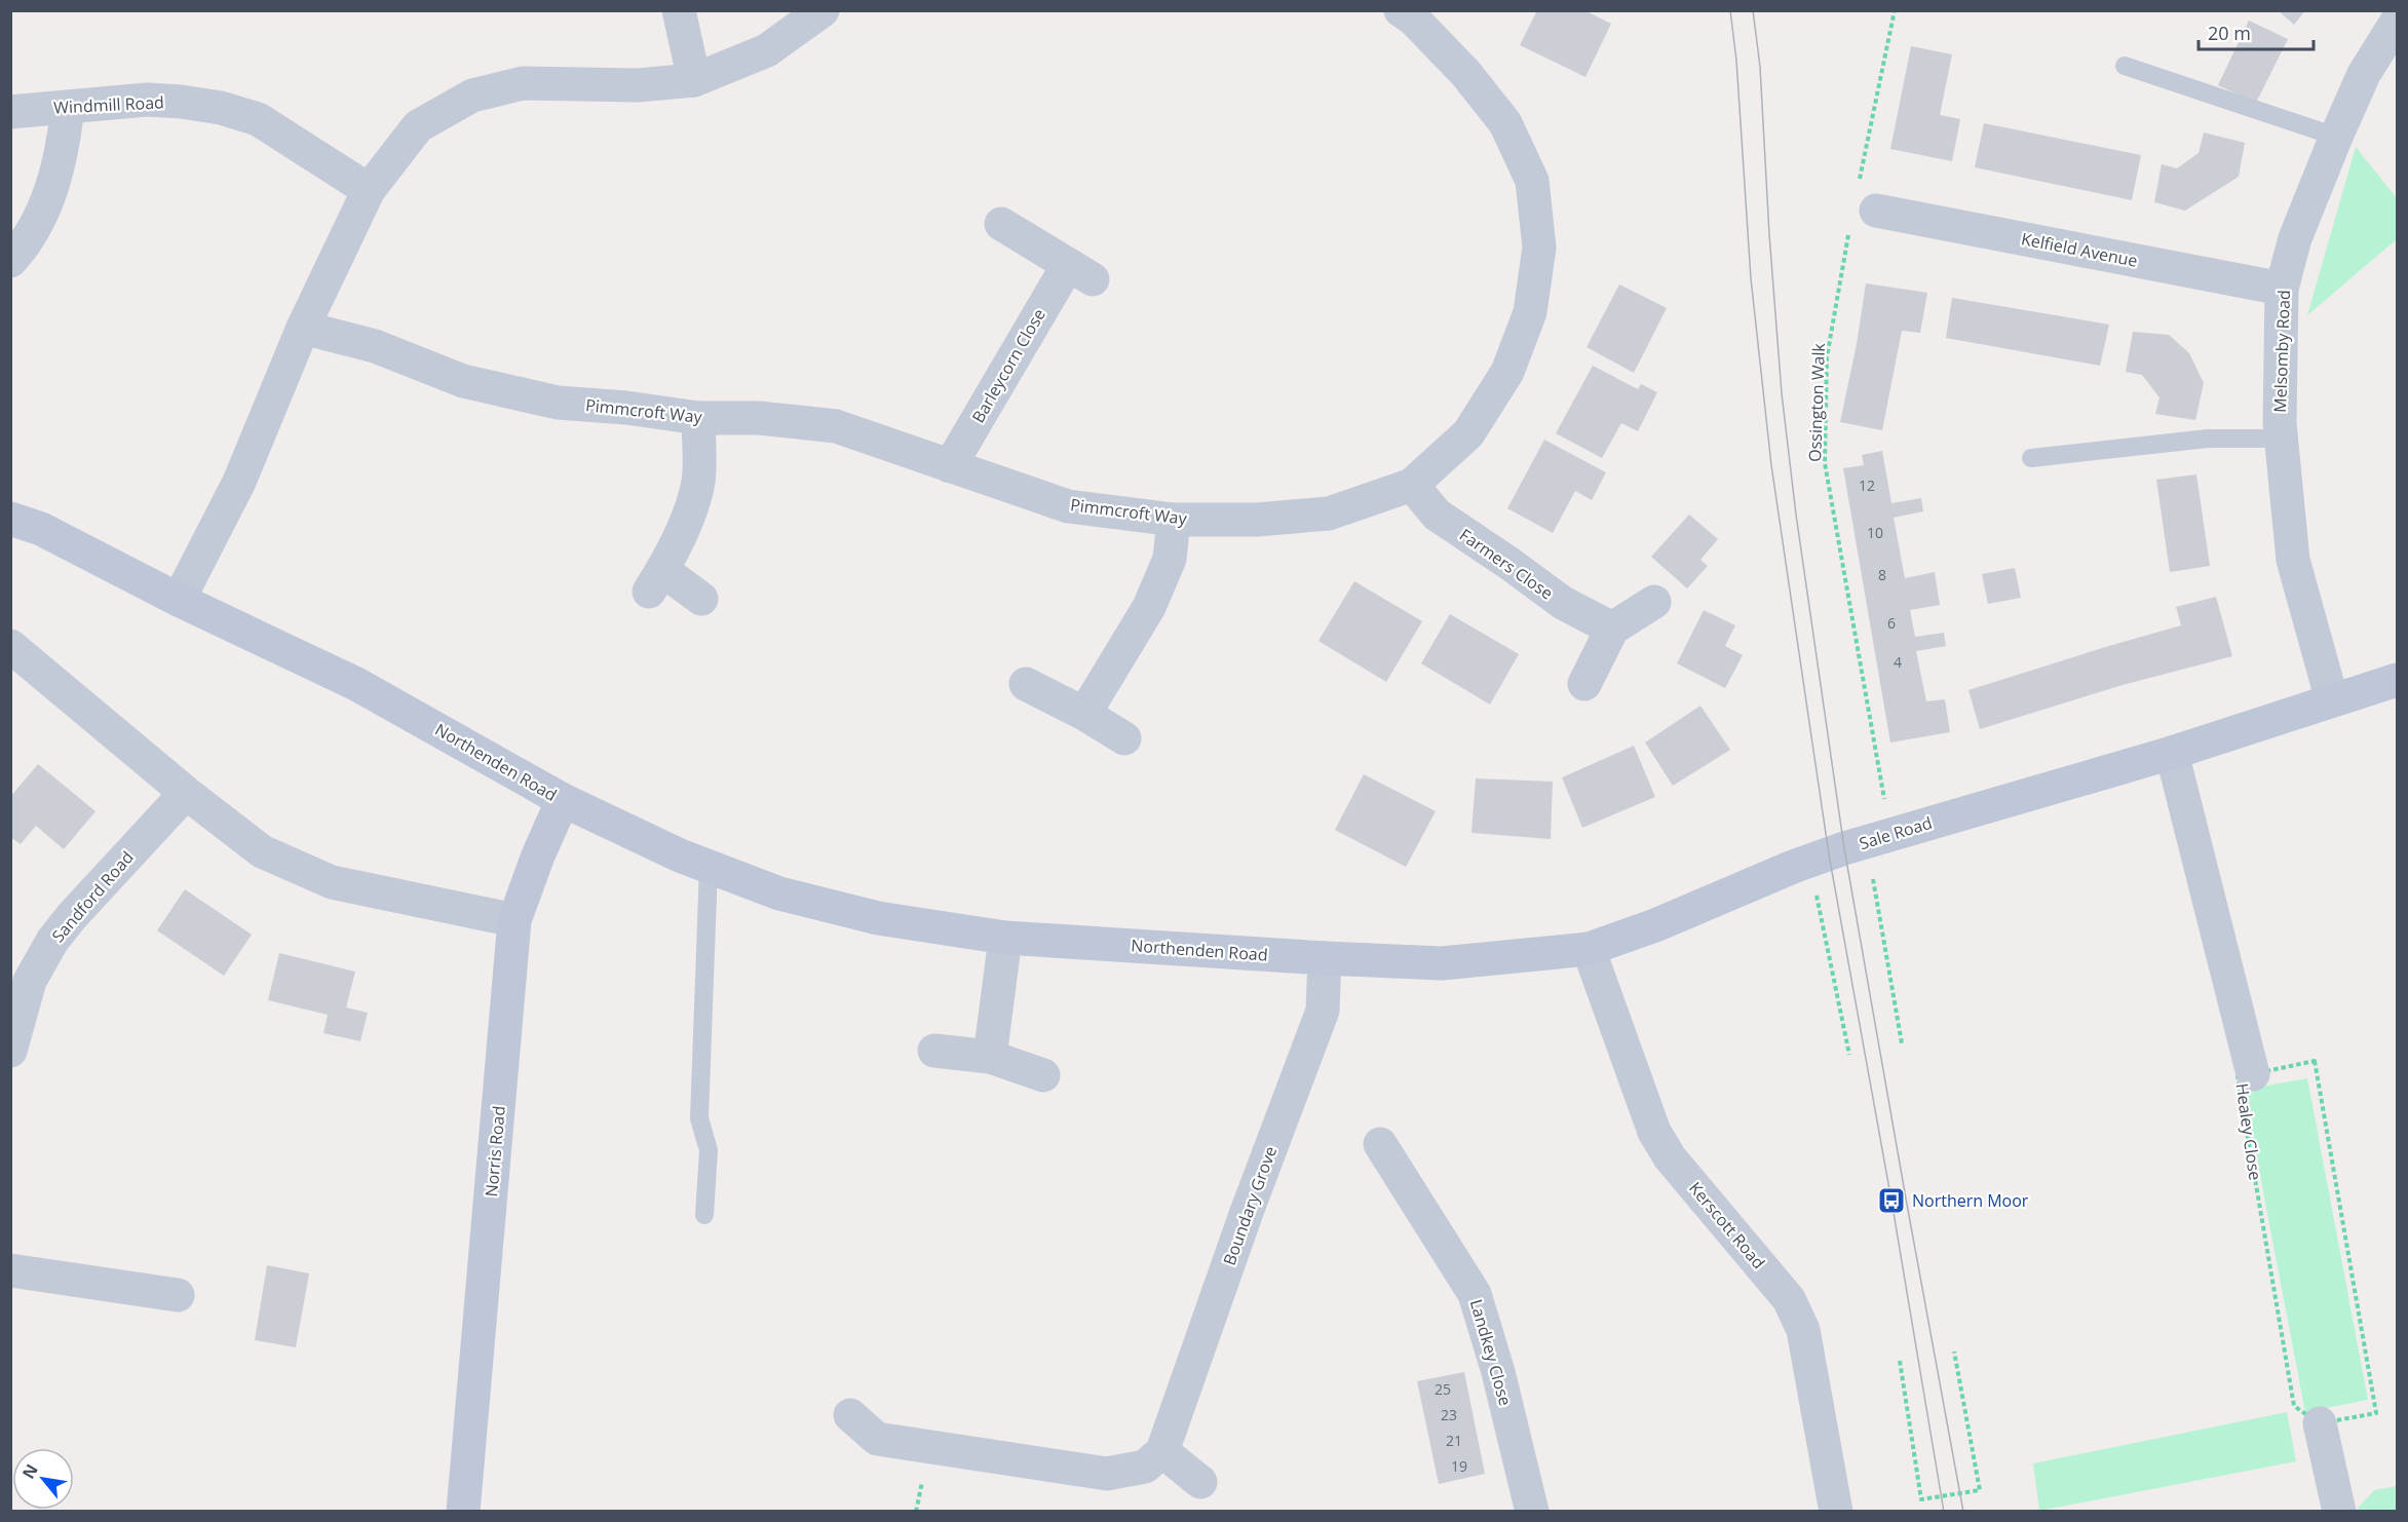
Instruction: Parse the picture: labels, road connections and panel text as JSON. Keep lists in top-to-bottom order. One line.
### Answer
{"streets":{"main road":["Northenden Road","Sale Road","Norris Road"],"street":["Windmill Road","Kelfield Avenue","Melsomby Road","Barleycorn Close","Pimmcroft Way","Farmers Close","Sandford Road","Healey Close","Boundary Grove","Kerscott Road","Landkey Close"],"path":["Ossington Walk"]},"crossings":[["Kelfield Avenue","Melsomby Road"],["Kelfield Avenue","Ossington Walk"],["Melsomby Road","Sale Road"],["Barleycorn Close","Pimmcroft Way"],["Ossington Walk","Sale Road"],["Pimmcroft Way","Farmers Close"],["Northenden Road","Sale Road"],["Northenden Road","Norris Road"],["Northenden Road","Boundary Grove"],["Sale Road","Healey Close"],["Sale Road","Kerscott Road"]],"places":{"bus stop":["Northern Moor"]},"house_numbers":["12","10","8","6","4","25","23","21","19"],"scale_bar":"20 m","north":"top left"}
